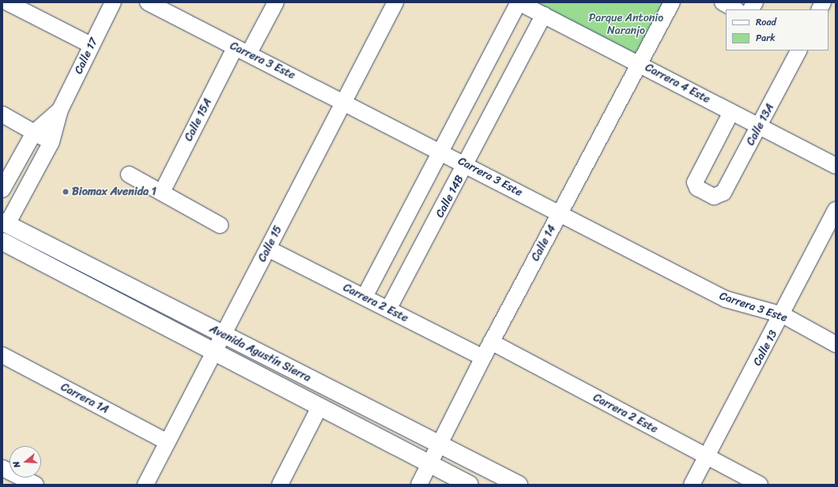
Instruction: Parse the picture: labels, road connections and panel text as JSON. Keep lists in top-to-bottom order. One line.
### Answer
{"streets":{"main road":["Avenida Agustín Sierra"],"street":["Calle 17","Carrera 3 Este","Carrera 4 Este","Calle 15A","Calle 13A","Calle 14B","Calle 14","Calle 15","Carrera 2 Este","Calle 13","Carrera 1A"]},"crossings":[["Carrera 3 Este","Calle 15A"],["Carrera 3 Este","Calle 14B"],["Carrera 3 Este","Calle 14"],["Carrera 3 Este","Calle 15"],["Carrera 3 Este","Calle 13"],["Carrera 4 Este","Calle 13A"],["Carrera 4 Este","Calle 14B"],["Carrera 4 Este","Calle 14"],["Calle 14B","Carrera 2 Este"],["Calle 14","Carrera 2 Este"],["Calle 14","Avenida Agustín Sierra"],["Calle 15","Carrera 2 Este"],["Calle 15","Avenida Agustín Sierra"],["Calle 15","Carrera 1A"],["Carrera 2 Este","Calle 13"]],"parks":["Parque Antonio Naranjo"],"places":["Biomax Avenida 1"],"legend":["Road","Park"],"north":"left"}
